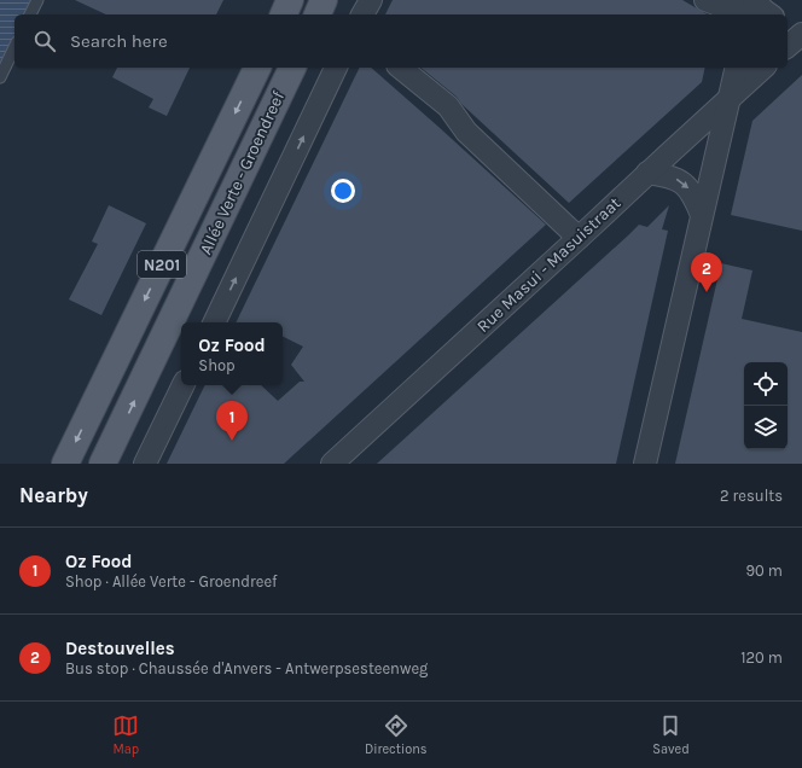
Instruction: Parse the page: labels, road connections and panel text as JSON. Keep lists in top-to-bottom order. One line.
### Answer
{"streets":{"main road":["Allée Verte - Groendreef","N201"],"street":["Rue Masui - Masuistraat"]},"page":{"search":"Search here","pins":["2","1"],"popup":["Oz Food","Shop"],"heading":["Nearby","2 results"],"list":[{"mark":"1","name":"Oz Food","note":"Shop · Allée Verte - Groendreef","value":"90 m"},{"mark":"2","name":"Destouvelles","note":"Bus stop · Chaussée d'Anvers - Antwerpsesteenweg","value":"120 m"}],"nav":["Map","Directions","Saved"]}}
